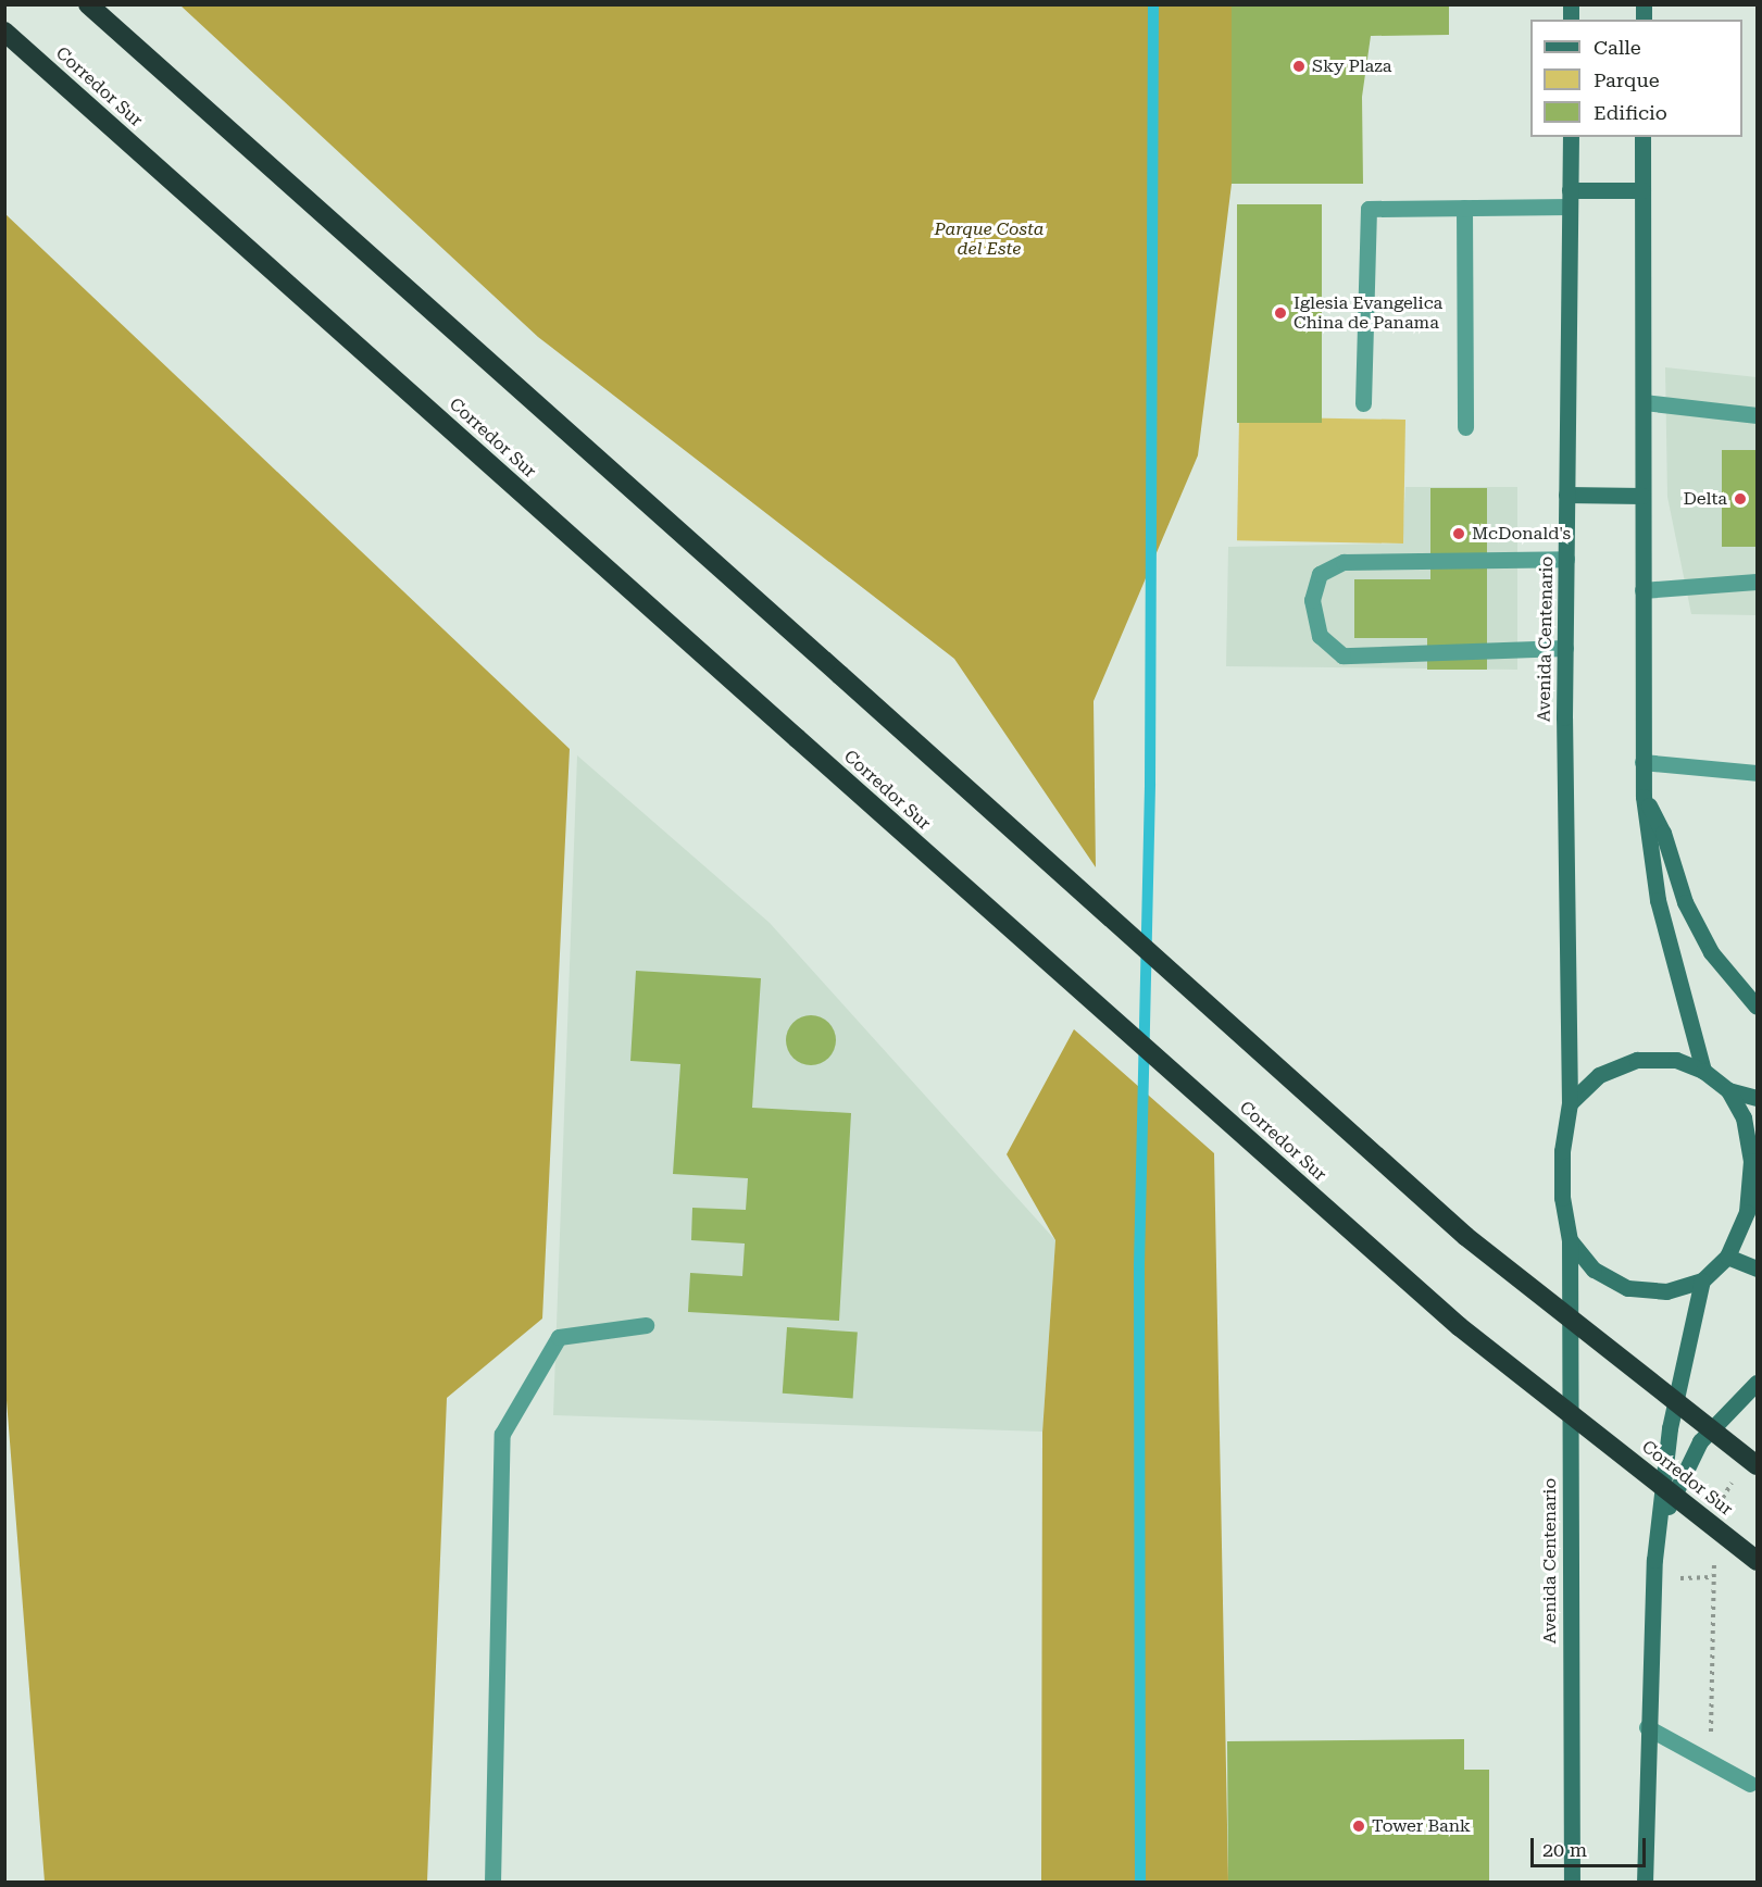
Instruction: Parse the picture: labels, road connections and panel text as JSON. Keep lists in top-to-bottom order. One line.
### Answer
{"streets":{"highway":["Corredor Sur"],"main road":["Avenida Centenario"]},"parks":["Parque Costa del Este"],"places":["Sky Plaza","Iglesia Evangelica China de Panama","Delta","McDonald's","Tower Bank"],"legend":["Calle","Parque","Edificio"],"scale_bar":"20 m"}
